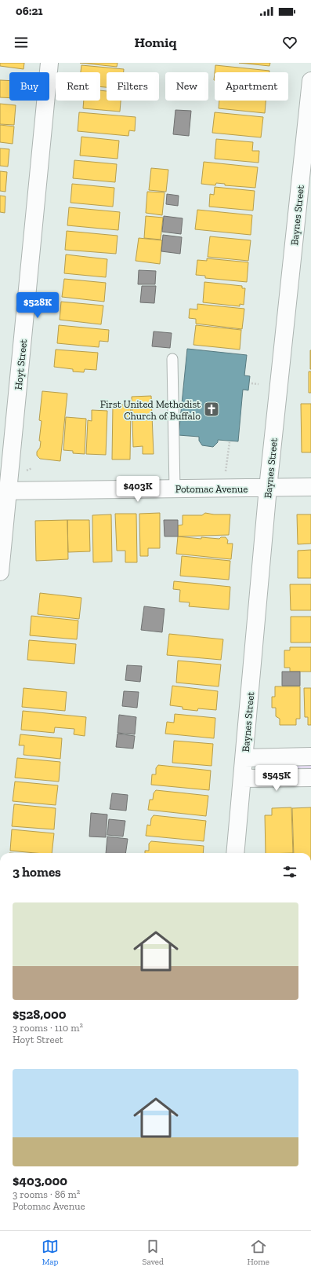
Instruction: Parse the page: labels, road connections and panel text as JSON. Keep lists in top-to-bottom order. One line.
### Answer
{"streets":{"street":["Baynes Street","Hoyt Street","Potomac Avenue"]},"crossings":[["Baynes Street","Potomac Avenue"],["Hoyt Street","Potomac Avenue"]],"places":{"church":["First United Methodist Church of Buffalo"]},"page":{"status":"06:21","header":"Homiq","chip":["Buy","Rent","Filters","New","Apartment"],"price":["$528K","$403K","$545K"],"heading":"3 homes","list":[{"name":"$528,000","note":"3 rooms · 110 m² · Hoyt Street"},{"name":"$403,000","note":"3 rooms · 86 m² · Potomac Avenue"}],"tabs":["Map","Saved","Home"]}}
